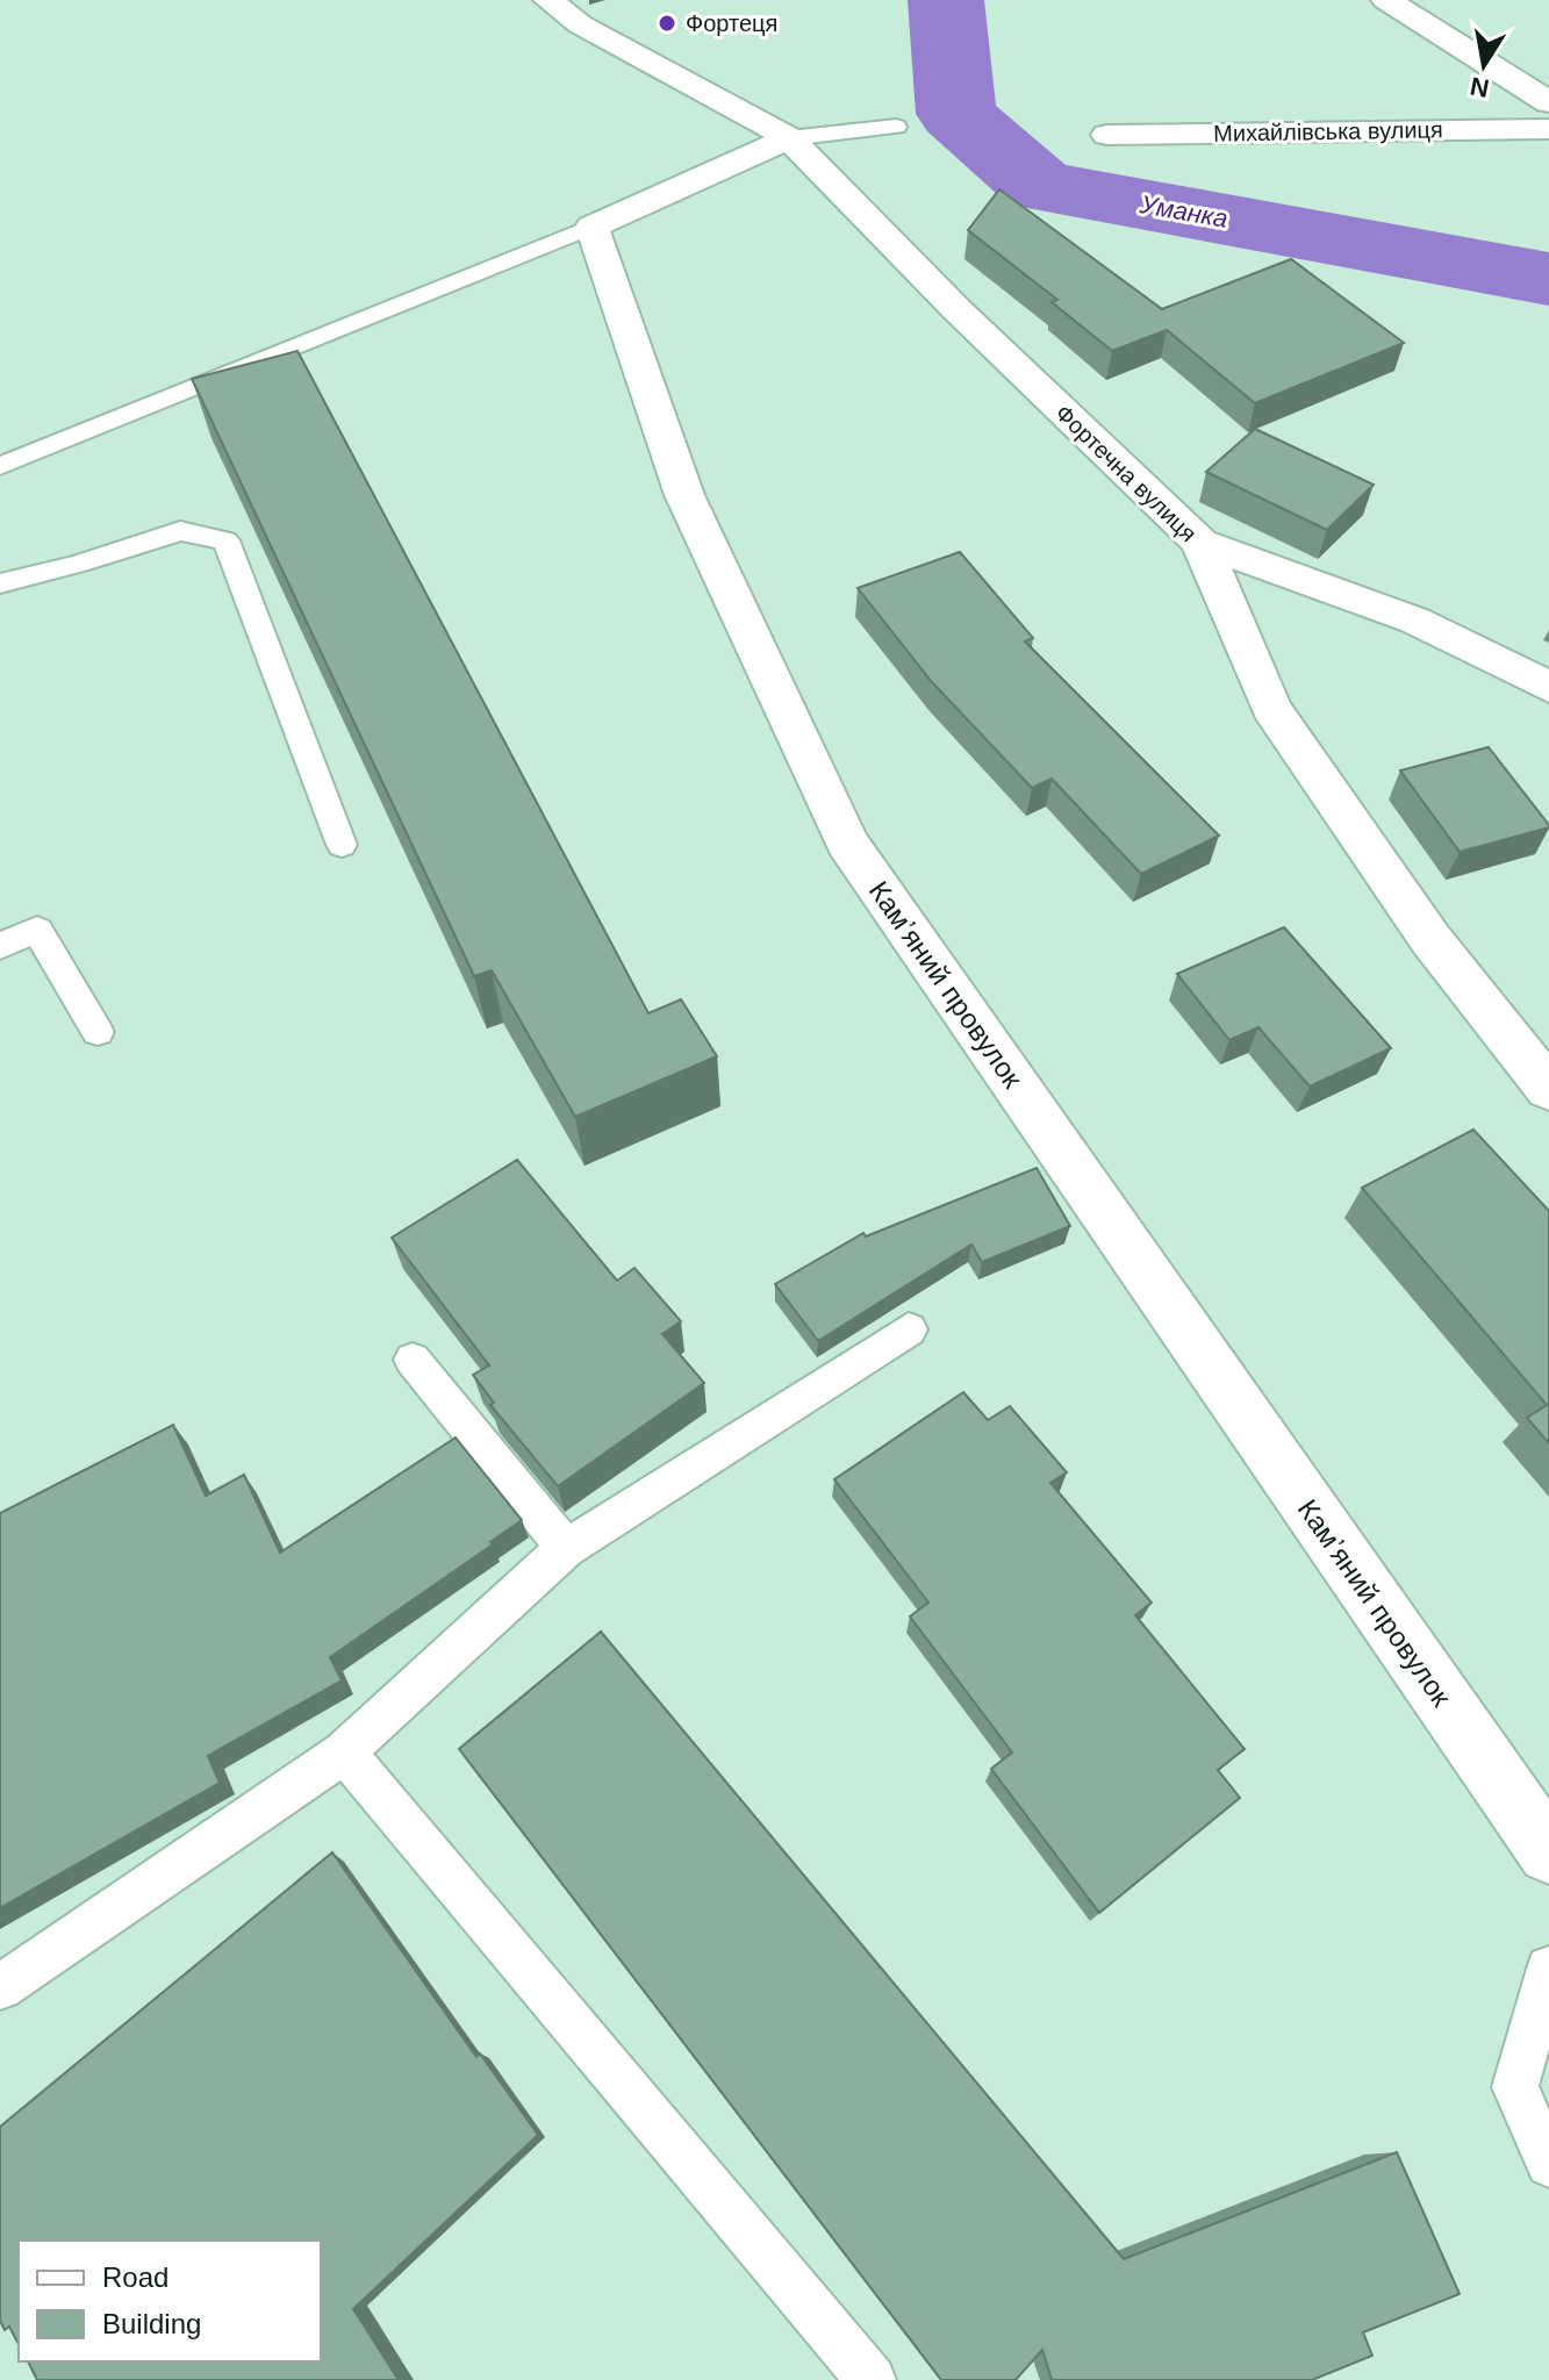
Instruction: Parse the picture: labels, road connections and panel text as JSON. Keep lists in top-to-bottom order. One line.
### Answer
{"streets":{"street":["Михайлівська вулиця","Фортечна вулиця","Камʼяний провулок"]},"water":["Уманка"],"places":["Фортеця"],"legend":["Road","Building"],"north":"bottom"}
